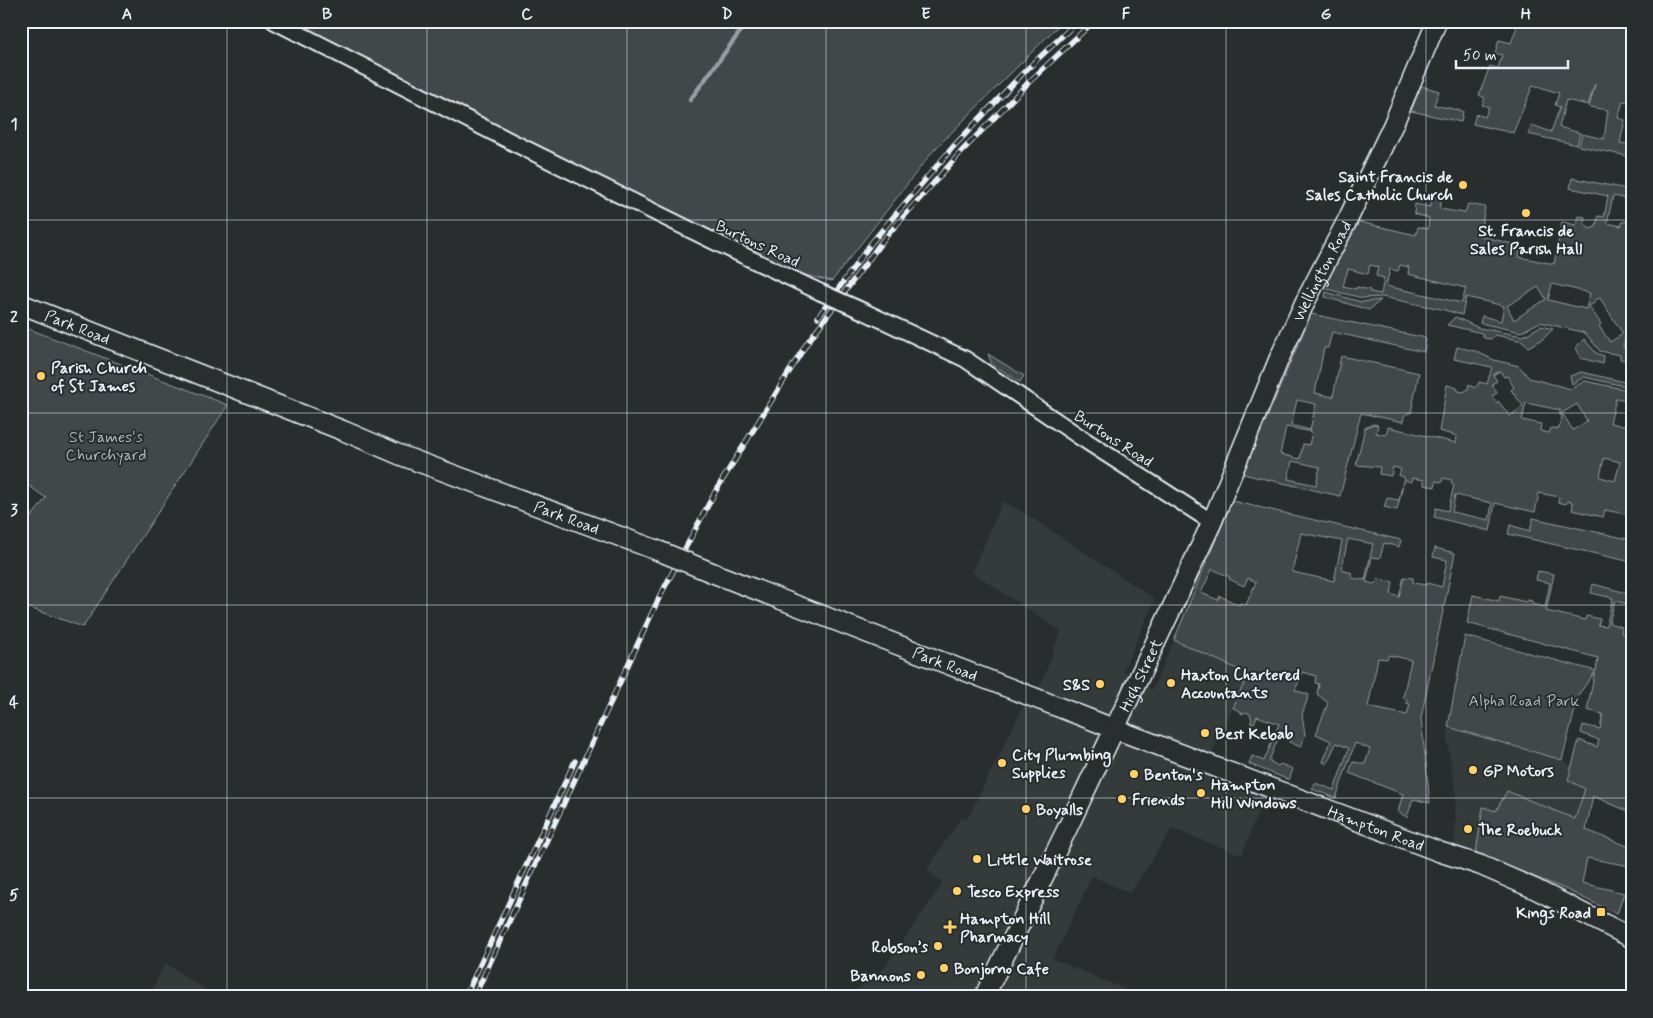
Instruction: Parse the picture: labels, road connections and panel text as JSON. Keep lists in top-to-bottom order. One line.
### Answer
{"streets":{"main road":["Wellington Road","Park Road","High Street","Hampton Road"],"street":["Burtons Road"]},"crossings":[["Burtons Road","Wellington Road"],["Burtons Road","High Street"],["Wellington Road","High Street"],["Park Road","High Street"],["Park Road","Hampton Road"],["High Street","Hampton Road"]],"parks":["St James's Churchyard","Alpha Road Park"],"places":{"other":["Saint Francis de Sales Catholic Church","St. Francis de Sales Parish Hall","Parish Church of St James","Haxton Chartered Accountants","S&S","Best Kebab","City Plumbing Supplies","GP Motors","Benton's","Hampton Hill Windows","Friends","Boyalls","The Roebuck","Little Waitrose","Tesco Express","Robson’s","Bonjorno Cafe","Bannons"],"transit":["Kings Road"],"health":["Hampton Hill Pharmacy"]},"scale_bar":"50 m","grid":{"columns":["A","B","C","D","E","F","G","H"],"rows":["1","2","3","4","5"]}}
